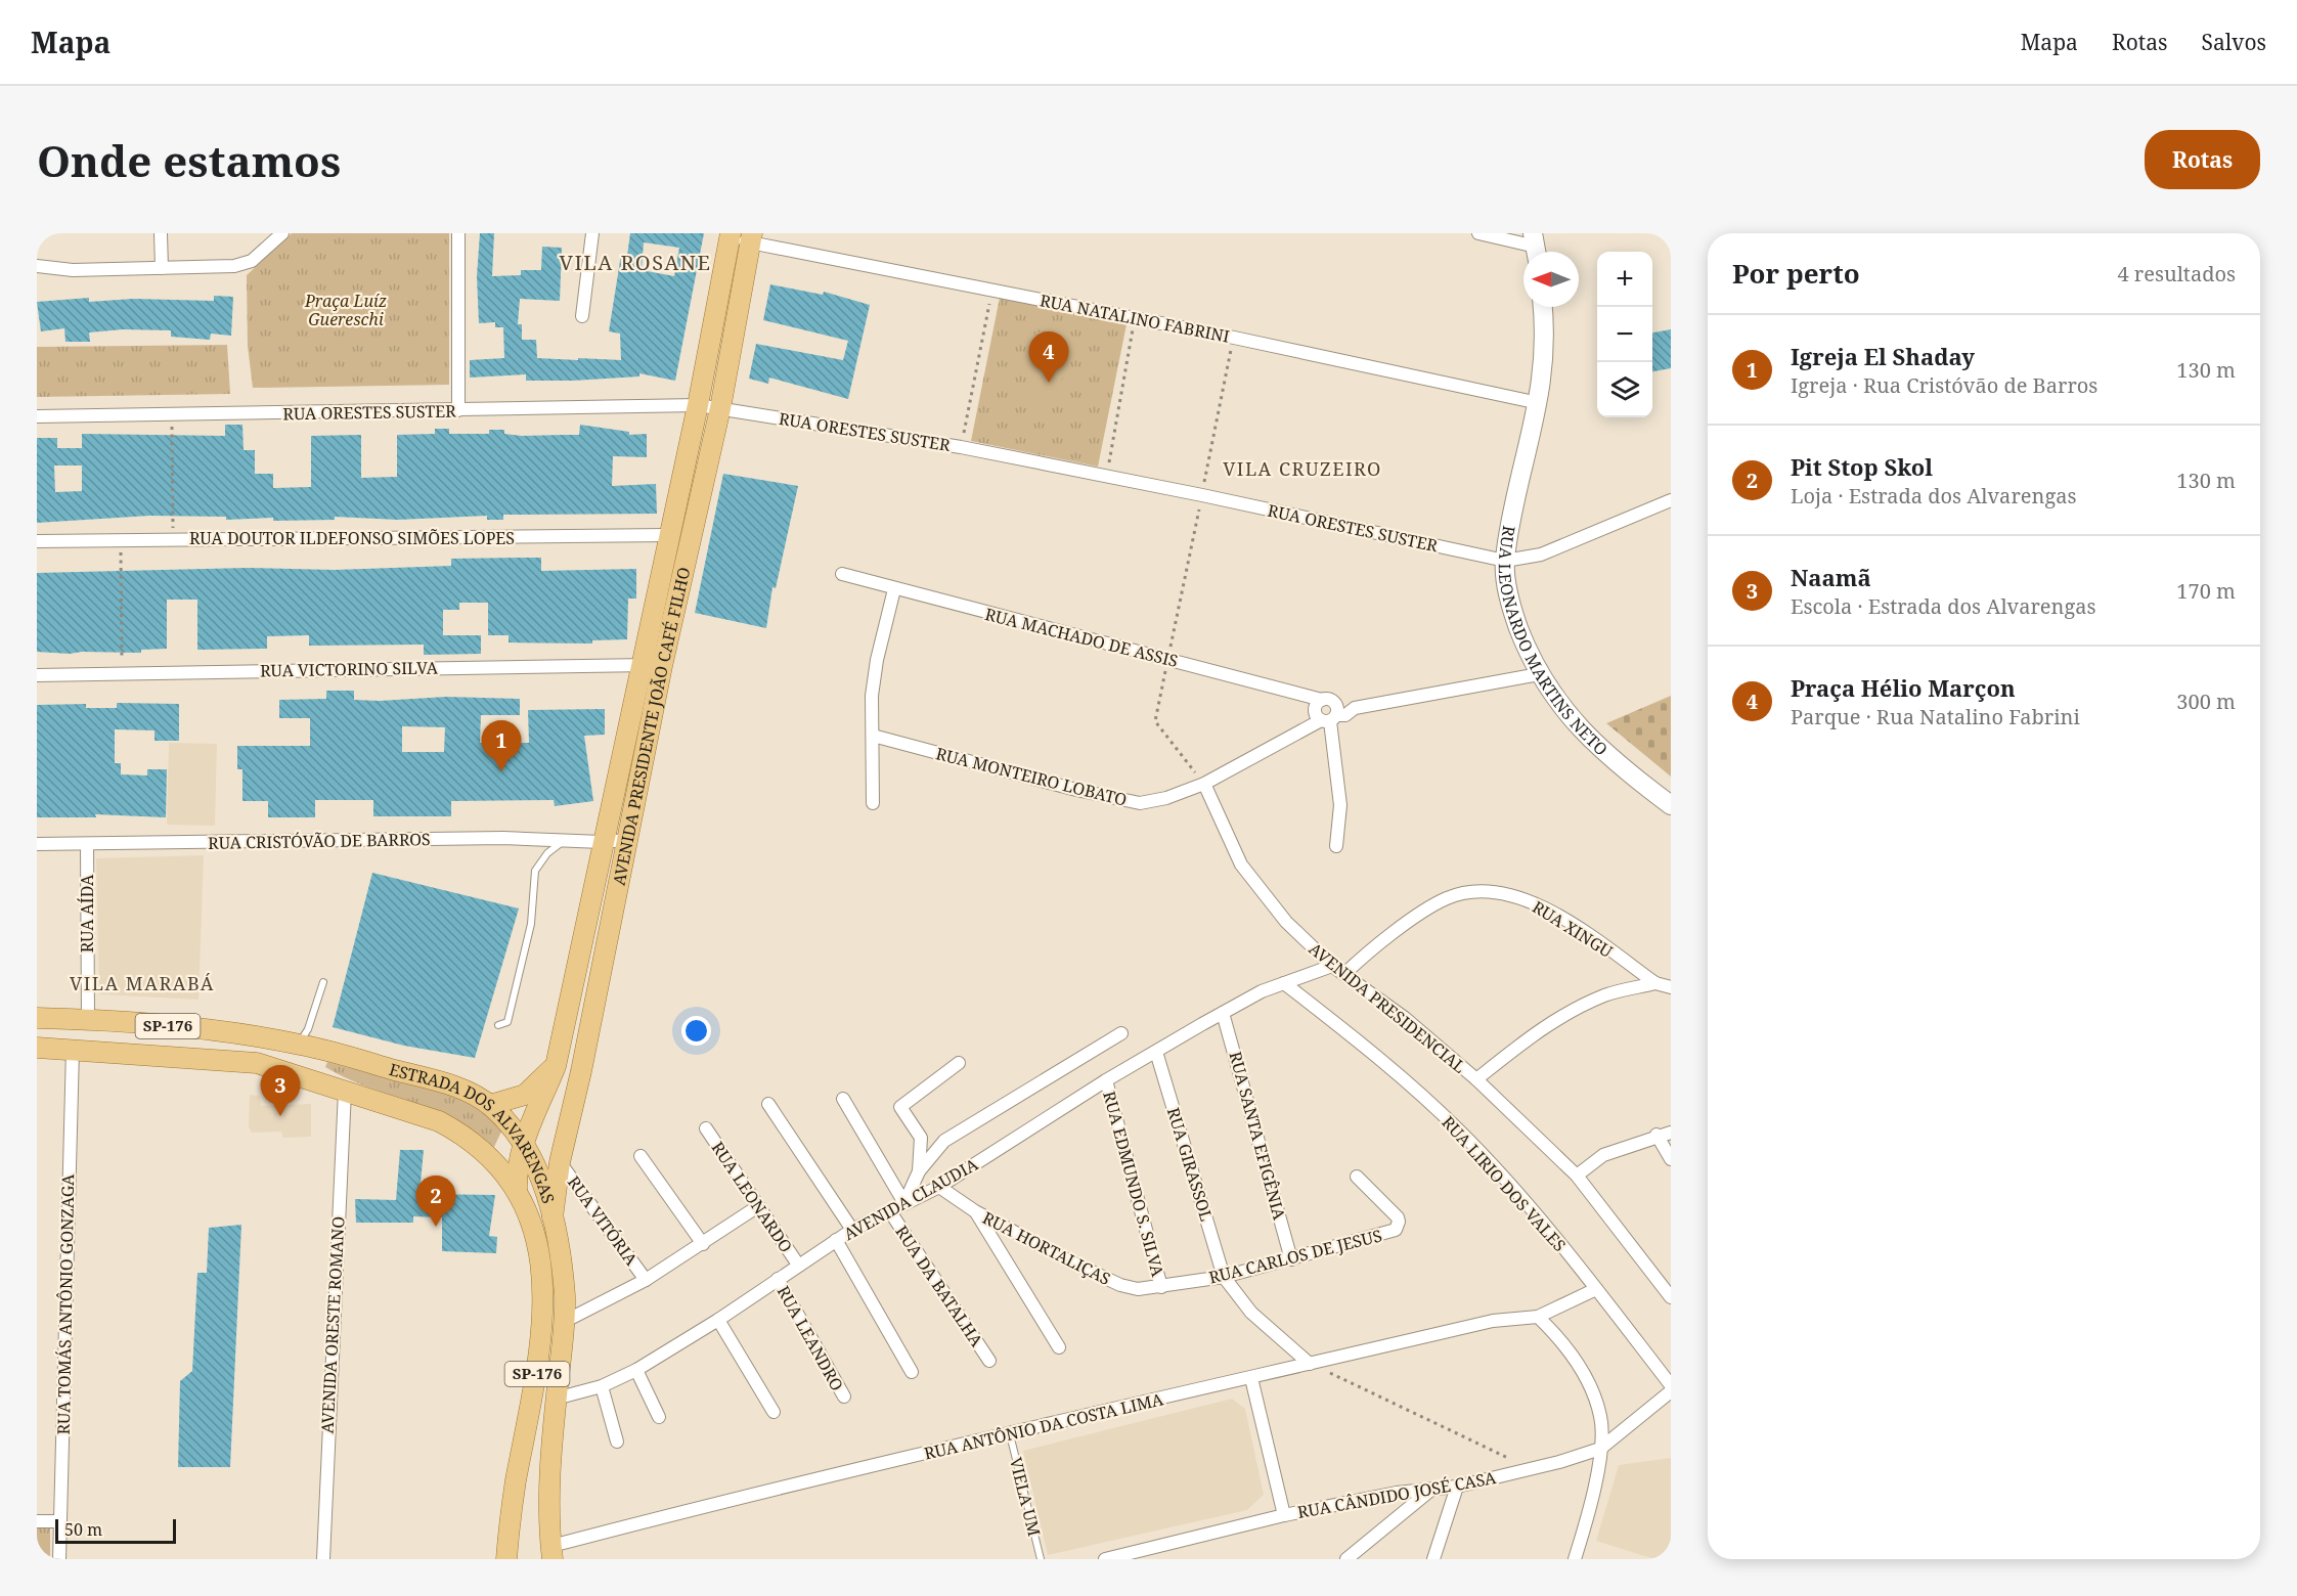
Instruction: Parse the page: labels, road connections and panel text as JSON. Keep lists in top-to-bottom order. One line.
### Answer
{"streets":{"main road":["AVENIDA PRESIDENTE JOÃO CAFÉ FILHO","SP-176","ESTRADA DOS ALVARENGAS"],"street":["RUA NATALINO FABRINI","RUA ORESTES SUSTER","RUA DOUTOR ILDEFONSO SIMÕES LOPES","RUA MACHADO DE ASSIS","RUA LEONARDO MARTINS NETO","RUA VICTORINO SILVA","RUA MONTEIRO LOBATO","RUA CRISTÓVÃO DE BARROS","RUA AÍDA","RUA XINGU","AVENIDA PRESIDENCIAL","RUA SANTA EFIGÊNIA","RUA GIRASSOL","RUA EDMUNDO S. SILVA","RUA LIRIO DOS VALES","RUA LEONARDO","AVENIDA CLAUDIA","RUA VITÓRIA","RUA HORTALIÇAS","RUA CARLOS DE JESUS","RUA DA BATALHA","RUA TOMÁS ANTÔNIO GONZAGA","AVENIDA ORESTE ROMANO","RUA LEANDRO","RUA ANTÔNIO DA COSTA LIMA","RUA CÂNDIDO JOSÉ CASA"],"lane":["VIELA UM"]},"crossings":[["RUA NATALINO FABRINI","RUA LEONARDO MARTINS NETO"],["RUA NATALINO FABRINI","AVENIDA PRESIDENTE JOÃO CAFÉ FILHO"],["RUA ORESTES SUSTER","RUA LEONARDO MARTINS NETO"],["RUA ORESTES SUSTER","AVENIDA PRESIDENTE JOÃO CAFÉ FILHO"],["RUA DOUTOR ILDEFONSO SIMÕES LOPES","AVENIDA PRESIDENTE JOÃO CAFÉ FILHO"],["RUA MACHADO DE ASSIS","RUA MONTEIRO LOBATO"],["RUA VICTORINO SILVA","AVENIDA PRESIDENTE JOÃO CAFÉ FILHO"],["AVENIDA PRESIDENTE JOÃO CAFÉ FILHO","RUA CRISTÓVÃO DE BARROS"],["AVENIDA PRESIDENTE JOÃO CAFÉ FILHO","ESTRADA DOS ALVARENGAS"],["AVENIDA PRESIDENTE JOÃO CAFÉ FILHO","RUA VITÓRIA"],["RUA MONTEIRO LOBATO","AVENIDA PRESIDENCIAL"],["RUA CRISTÓVÃO DE BARROS","RUA AÍDA"],["RUA AÍDA","ESTRADA DOS ALVARENGAS"],["RUA XINGU","AVENIDA PRESIDENCIAL"],["AVENIDA PRESIDENCIAL","AVENIDA CLAUDIA"],["RUA SANTA EFIGÊNIA","AVENIDA CLAUDIA"],["RUA SANTA EFIGÊNIA","RUA CARLOS DE JESUS"],["ESTRADA DOS ALVARENGAS","AVENIDA CLAUDIA"],["ESTRADA DOS ALVARENGAS","RUA TOMÁS ANTÔNIO GONZAGA"],["ESTRADA DOS ALVARENGAS","AVENIDA ORESTE ROMANO"],["ESTRADA DOS ALVARENGAS","RUA ANTÔNIO DA COSTA LIMA"],["RUA GIRASSOL","AVENIDA CLAUDIA"],["RUA GIRASSOL","RUA CARLOS DE JESUS"],["RUA EDMUNDO S. SILVA","AVENIDA CLAUDIA"],["RUA EDMUNDO S. SILVA","RUA HORTALIÇAS"],["RUA EDMUNDO S. SILVA","RUA CARLOS DE JESUS"],["RUA LIRIO DOS VALES","AVENIDA CLAUDIA"],["RUA LEONARDO","AVENIDA CLAUDIA"],["AVENIDA CLAUDIA","RUA HORTALIÇAS"],["AVENIDA CLAUDIA","RUA DA BATALHA"],["AVENIDA CLAUDIA","RUA LEANDRO"],["RUA HORTALIÇAS","RUA CARLOS DE JESUS"],["RUA ANTÔNIO DA COSTA LIMA","VIELA UM"]],"districts":["VILA ROSANE","VILA CRUZEIRO","VILA MARABÁ"],"parks":["Praça Luíz Guereschi"],"scale_bar":"50 m","north":"left","page":{"header":"Mapa","nav":["Mapa","Rotas","Salvos"],"buttons":"Rotas","title":"Onde estamos","heading":["Por perto","4 resultados"],"map_buttons":["+","−"],"list":[{"mark":"1","name":"Igreja El Shaday","note":"Igreja · Rua Cristóvão de Barros","value":"130 m"},{"mark":"2","name":"Pit Stop Skol","note":"Loja · Estrada dos Alvarengas","value":"130 m"},{"mark":"3","name":"Naamã","note":"Escola · Estrada dos Alvarengas","value":"170 m"},{"mark":"4","name":"Praça Hélio Marçon","note":"Parque · Rua Natalino Fabrini","value":"300 m"}],"pins":["4","1","3","2"],"scale":"50 m"}}
